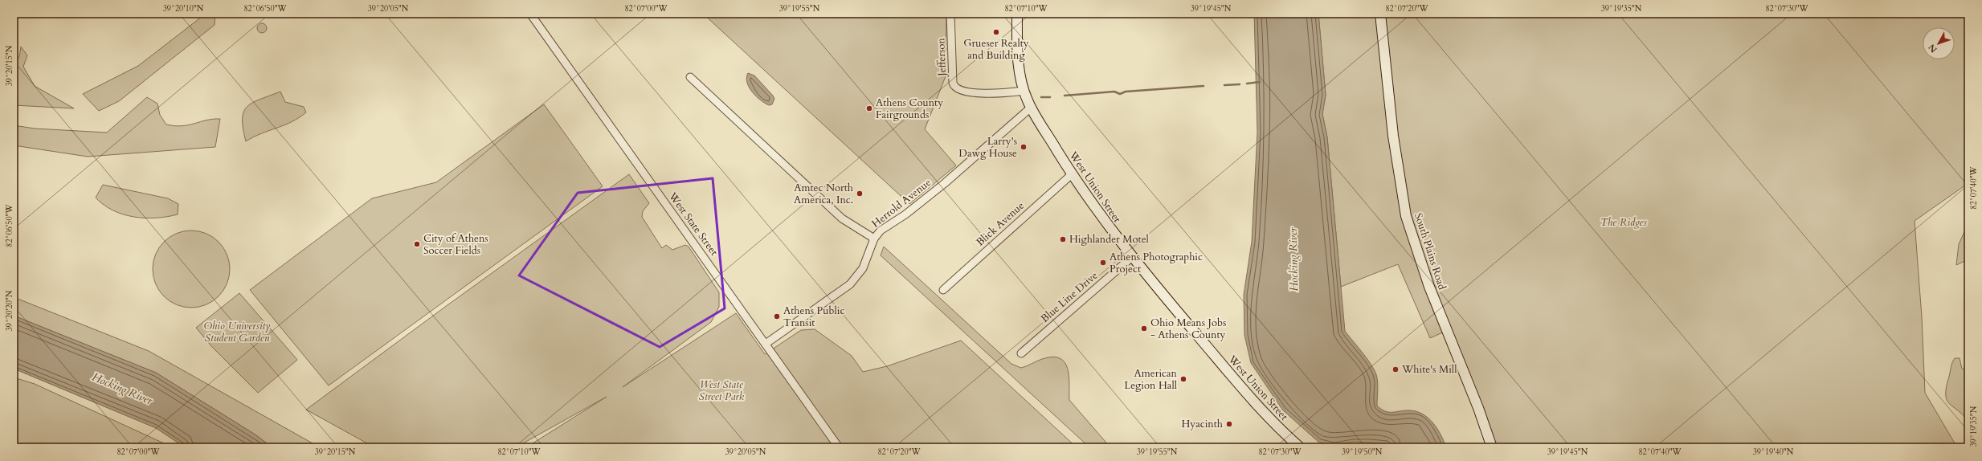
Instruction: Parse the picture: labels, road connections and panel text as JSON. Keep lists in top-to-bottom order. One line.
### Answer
{"streets":{"main road":["West Union Street","South Plains Road"],"street":["Jefferson","Herrold Avenue","West State Street","Blick Avenue","Blue Line Drive"]},"crossings":[["Jefferson","West Union Street"],["West Union Street","Herrold Avenue"],["West Union Street","Blick Avenue"],["West Union Street","Blue Line Drive"],["Herrold Avenue","West State Street"]],"water":["Hocking River"],"parks":["The Ridges","Ohio University Student Garden","West State Street Park"],"places":["Grueser Realty and Building","Athens County Fairgrounds","Larry's Dawg House","Amtec North America, Inc.","Highlander Motel","City of Athens Soccer Fields","Athens Photographic Project","Athens Public Transit","Ohio Means Jobs - Athens County","White's Mill","American Legion Hall","Hyacinth"],"north":"bottom left","coordinates":["39°20'10\"N","82°06'50\"W","39°20'05\"N","82°07'00\"W","39°19'55\"N","82°07'10\"W","39°19'45\"N","82°07'20\"W","39°19'35\"N","82°07'30\"W","39°20'15\"N","82°07'40\"W","39°20'20\"N","39°19'50\"N","39°19'40\"N"]}
